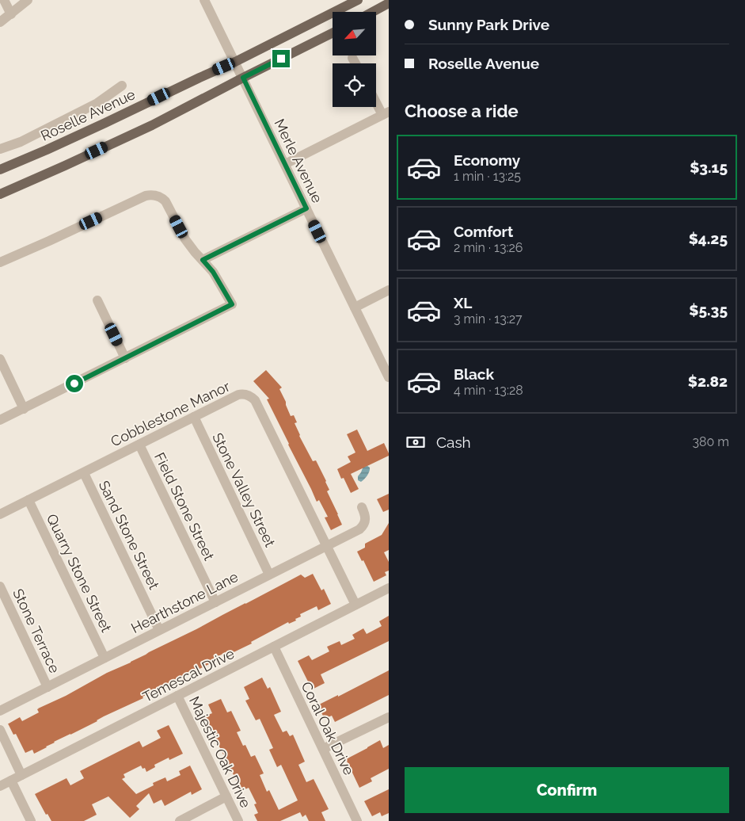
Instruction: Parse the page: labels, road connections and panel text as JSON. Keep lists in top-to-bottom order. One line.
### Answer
{"streets":{"main road":["Roselle Avenue"],"street":["Merle Avenue","Cobblestone Manor","Stone Valley Street","Field Stone Street","Sand Stone Street","Quarry Stone Street","Hearthstone Lane","Stone Terrace","Temescal Drive","Coral Oak Drive","Majestic Oak Drive"]},"crossings":[["Roselle Avenue","Merle Avenue"],["Cobblestone Manor","Stone Valley Street"],["Cobblestone Manor","Field Stone Street"],["Cobblestone Manor","Sand Stone Street"],["Cobblestone Manor","Quarry Stone Street"],["Cobblestone Manor","Hearthstone Lane"],["Cobblestone Manor","Temescal Drive"],["Stone Valley Street","Hearthstone Lane"],["Field Stone Street","Hearthstone Lane"],["Sand Stone Street","Hearthstone Lane"],["Quarry Stone Street","Hearthstone Lane"],["Hearthstone Lane","Stone Terrace"],["Temescal Drive","Coral Oak Drive"],["Temescal Drive","Majestic Oak Drive"]],"north":"bottom left","page":{"banner":["Sunny Park Drive","Roselle Avenue"],"heading":"Choose a ride","list":[{"name":"Economy","note":"1 min · 13:25","value":"$3.15"},{"name":"Comfort","note":"2 min · 13:26","value":"$4.25"},{"name":"XL","note":"3 min · 13:27","value":"$5.35"},{"name":"Black","note":"4 min · 13:28","value":"$2.82"}],"pay":["Cash","380 m"],"buttons":"Confirm"}}
